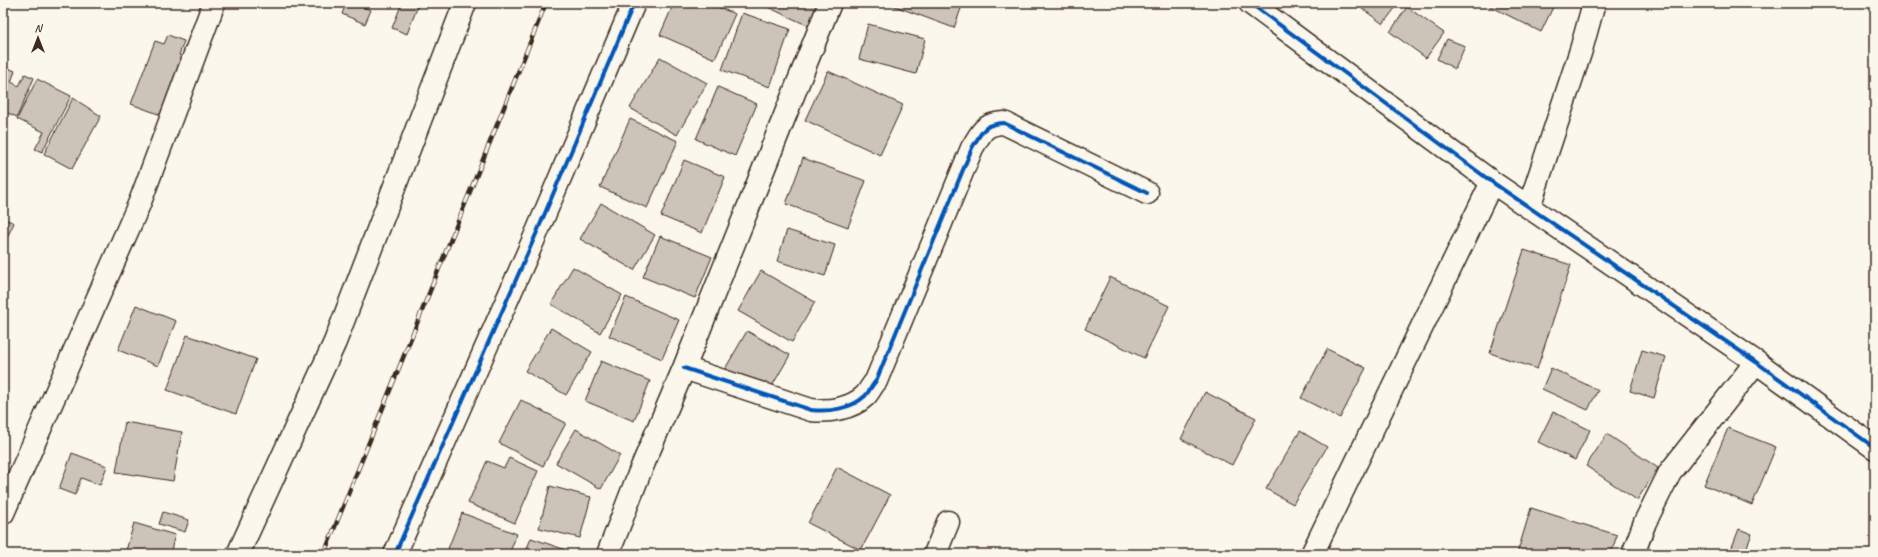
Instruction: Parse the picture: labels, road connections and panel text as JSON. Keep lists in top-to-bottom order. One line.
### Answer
{"north":"top"}
